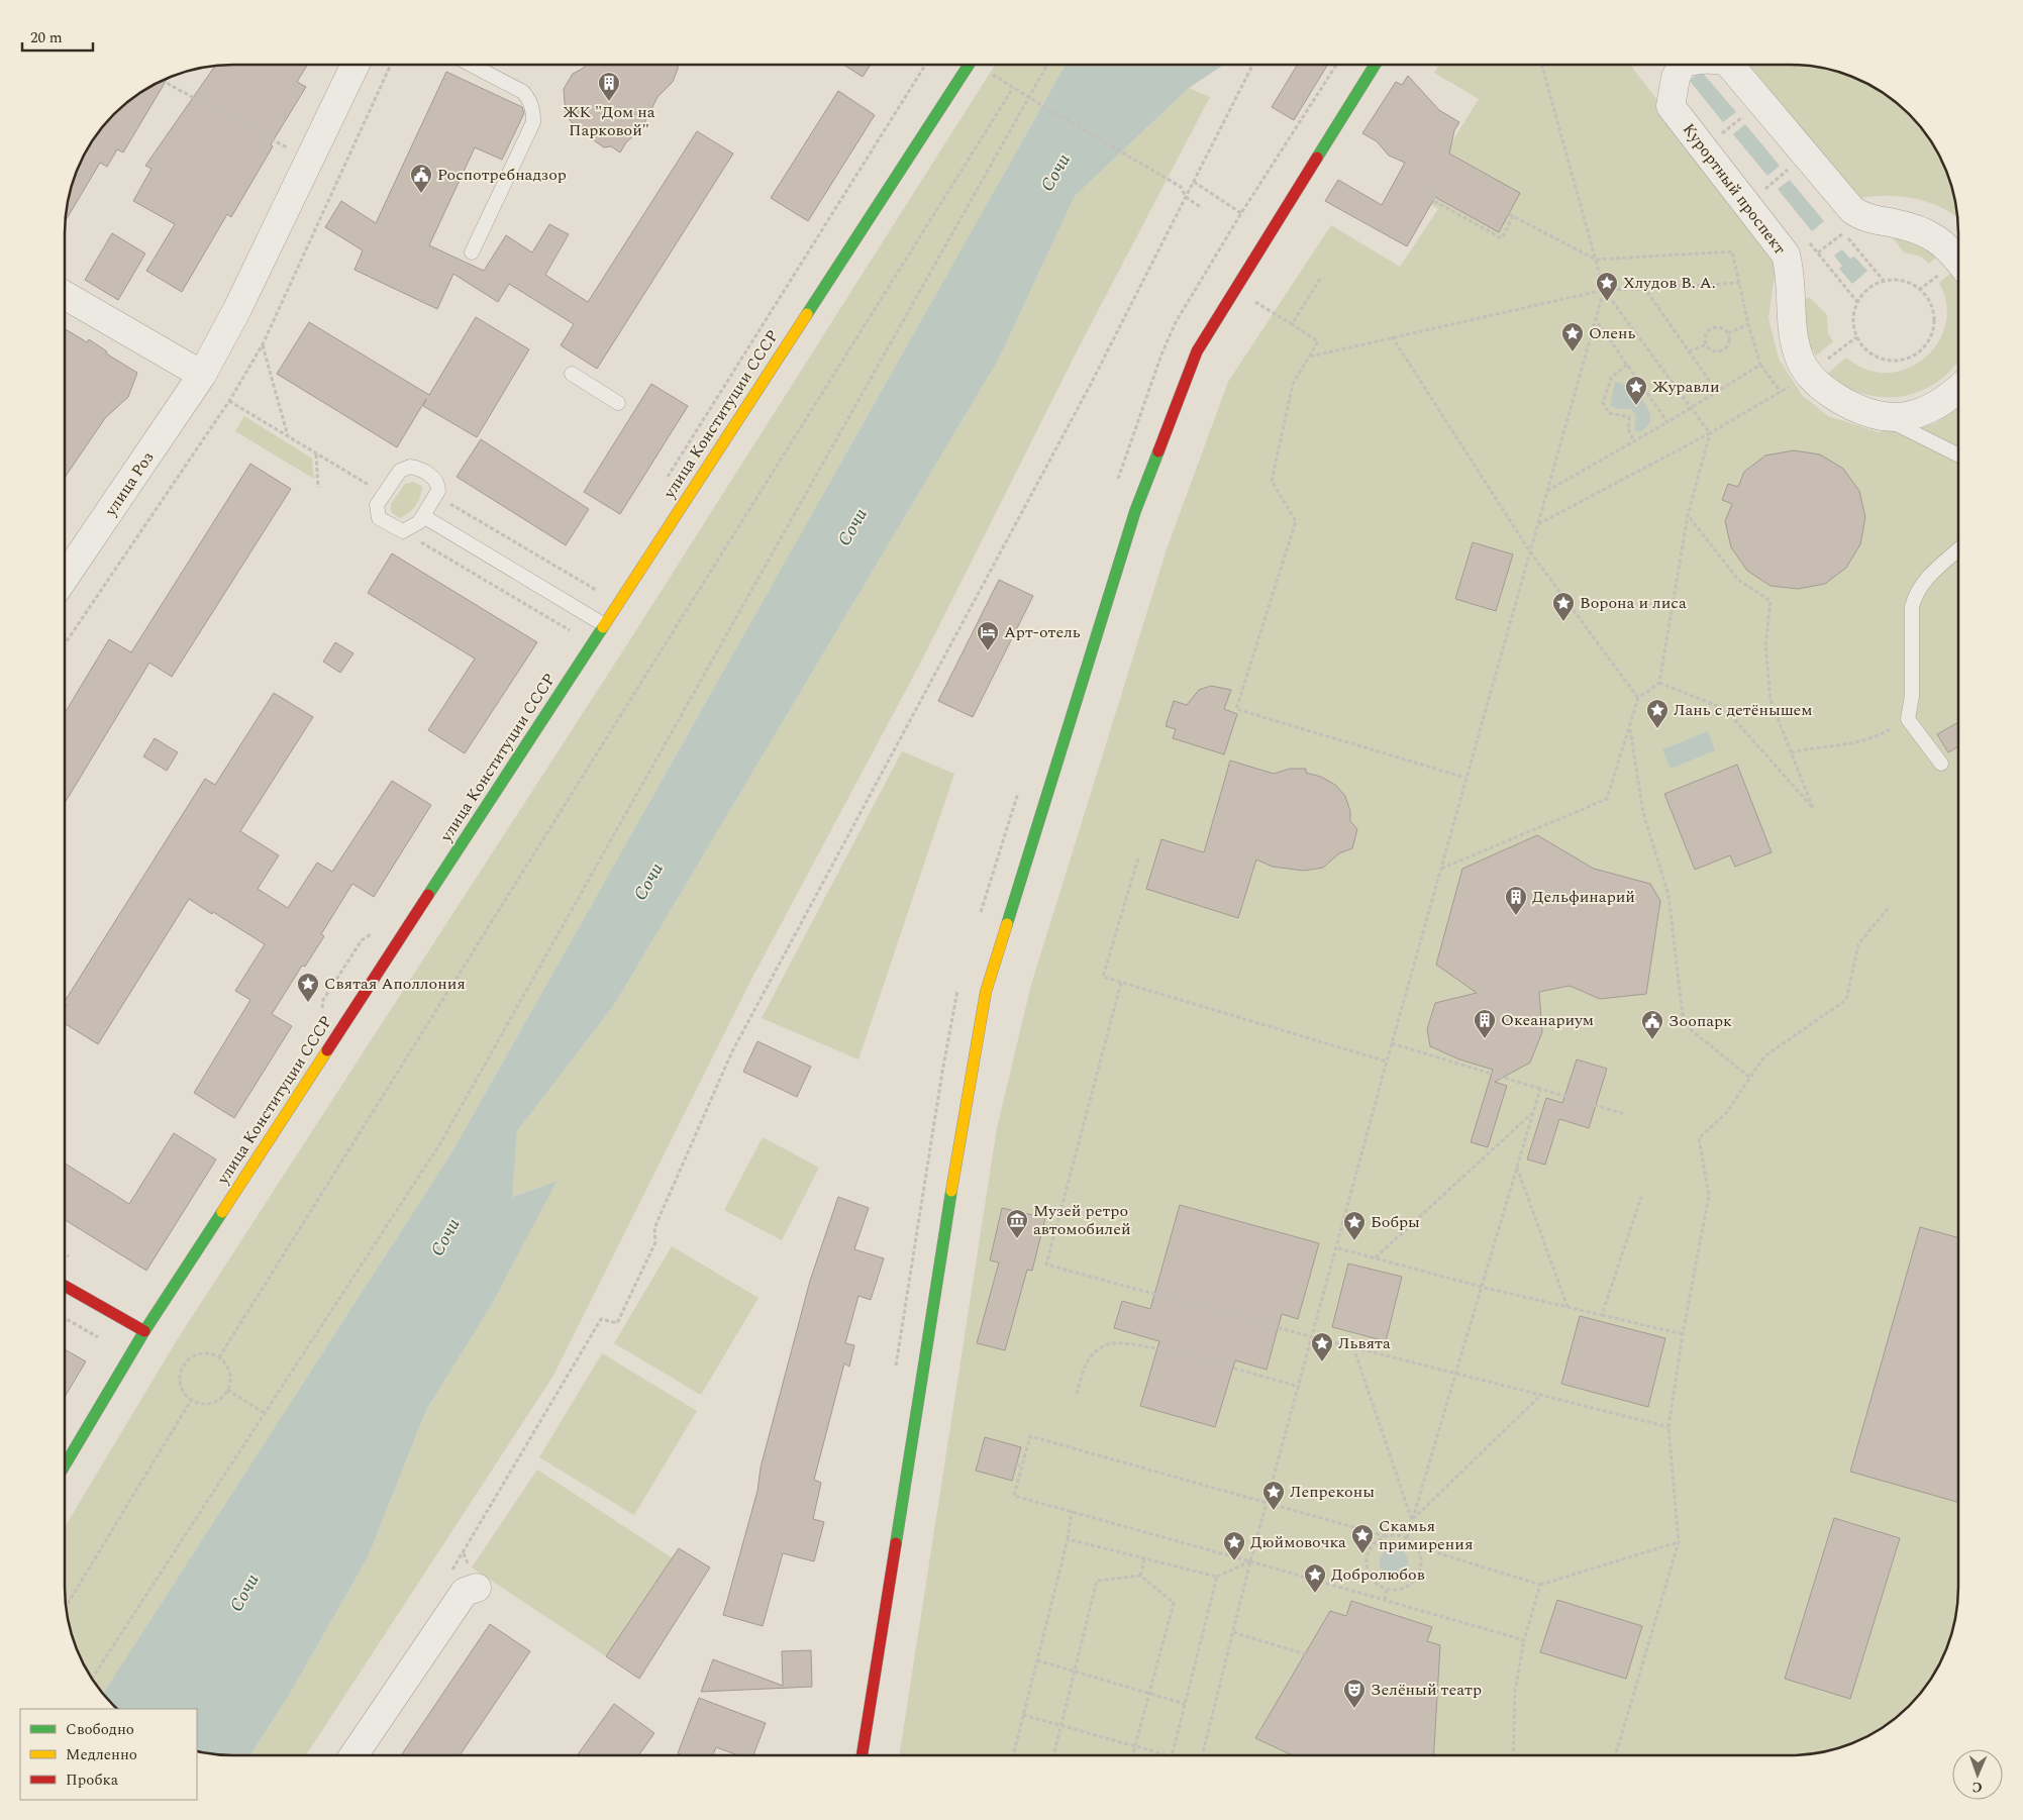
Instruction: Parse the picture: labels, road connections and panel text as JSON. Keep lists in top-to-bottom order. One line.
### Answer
{"streets":{"main road":["улица Конституции СССР"],"street":["Курортный проспект","улица Роз"]},"water":["Сочи"],"places":{"building":["ЖК \"Дом на Парковой\"","Дельфинарий","Океанариум"],"public building":["Роспотребнадзор","Зоопарк"],"place":["Хлудов В. А.","Олень","Журавли","Ворона и лиса","Лань с детёнышем","Святая Аполлония","Бобры","Львята","Лепреконы","Скамья примирения","Дюймовочка","Добролюбов"],"hotel":["Арт-отель"],"museum":["Музей ретро автомобилей"],"theatre":["Зелёный театр"]},"legend":["Свободно","Медленно","Пробка"],"scale_bar":"20 m","north":"bottom"}
